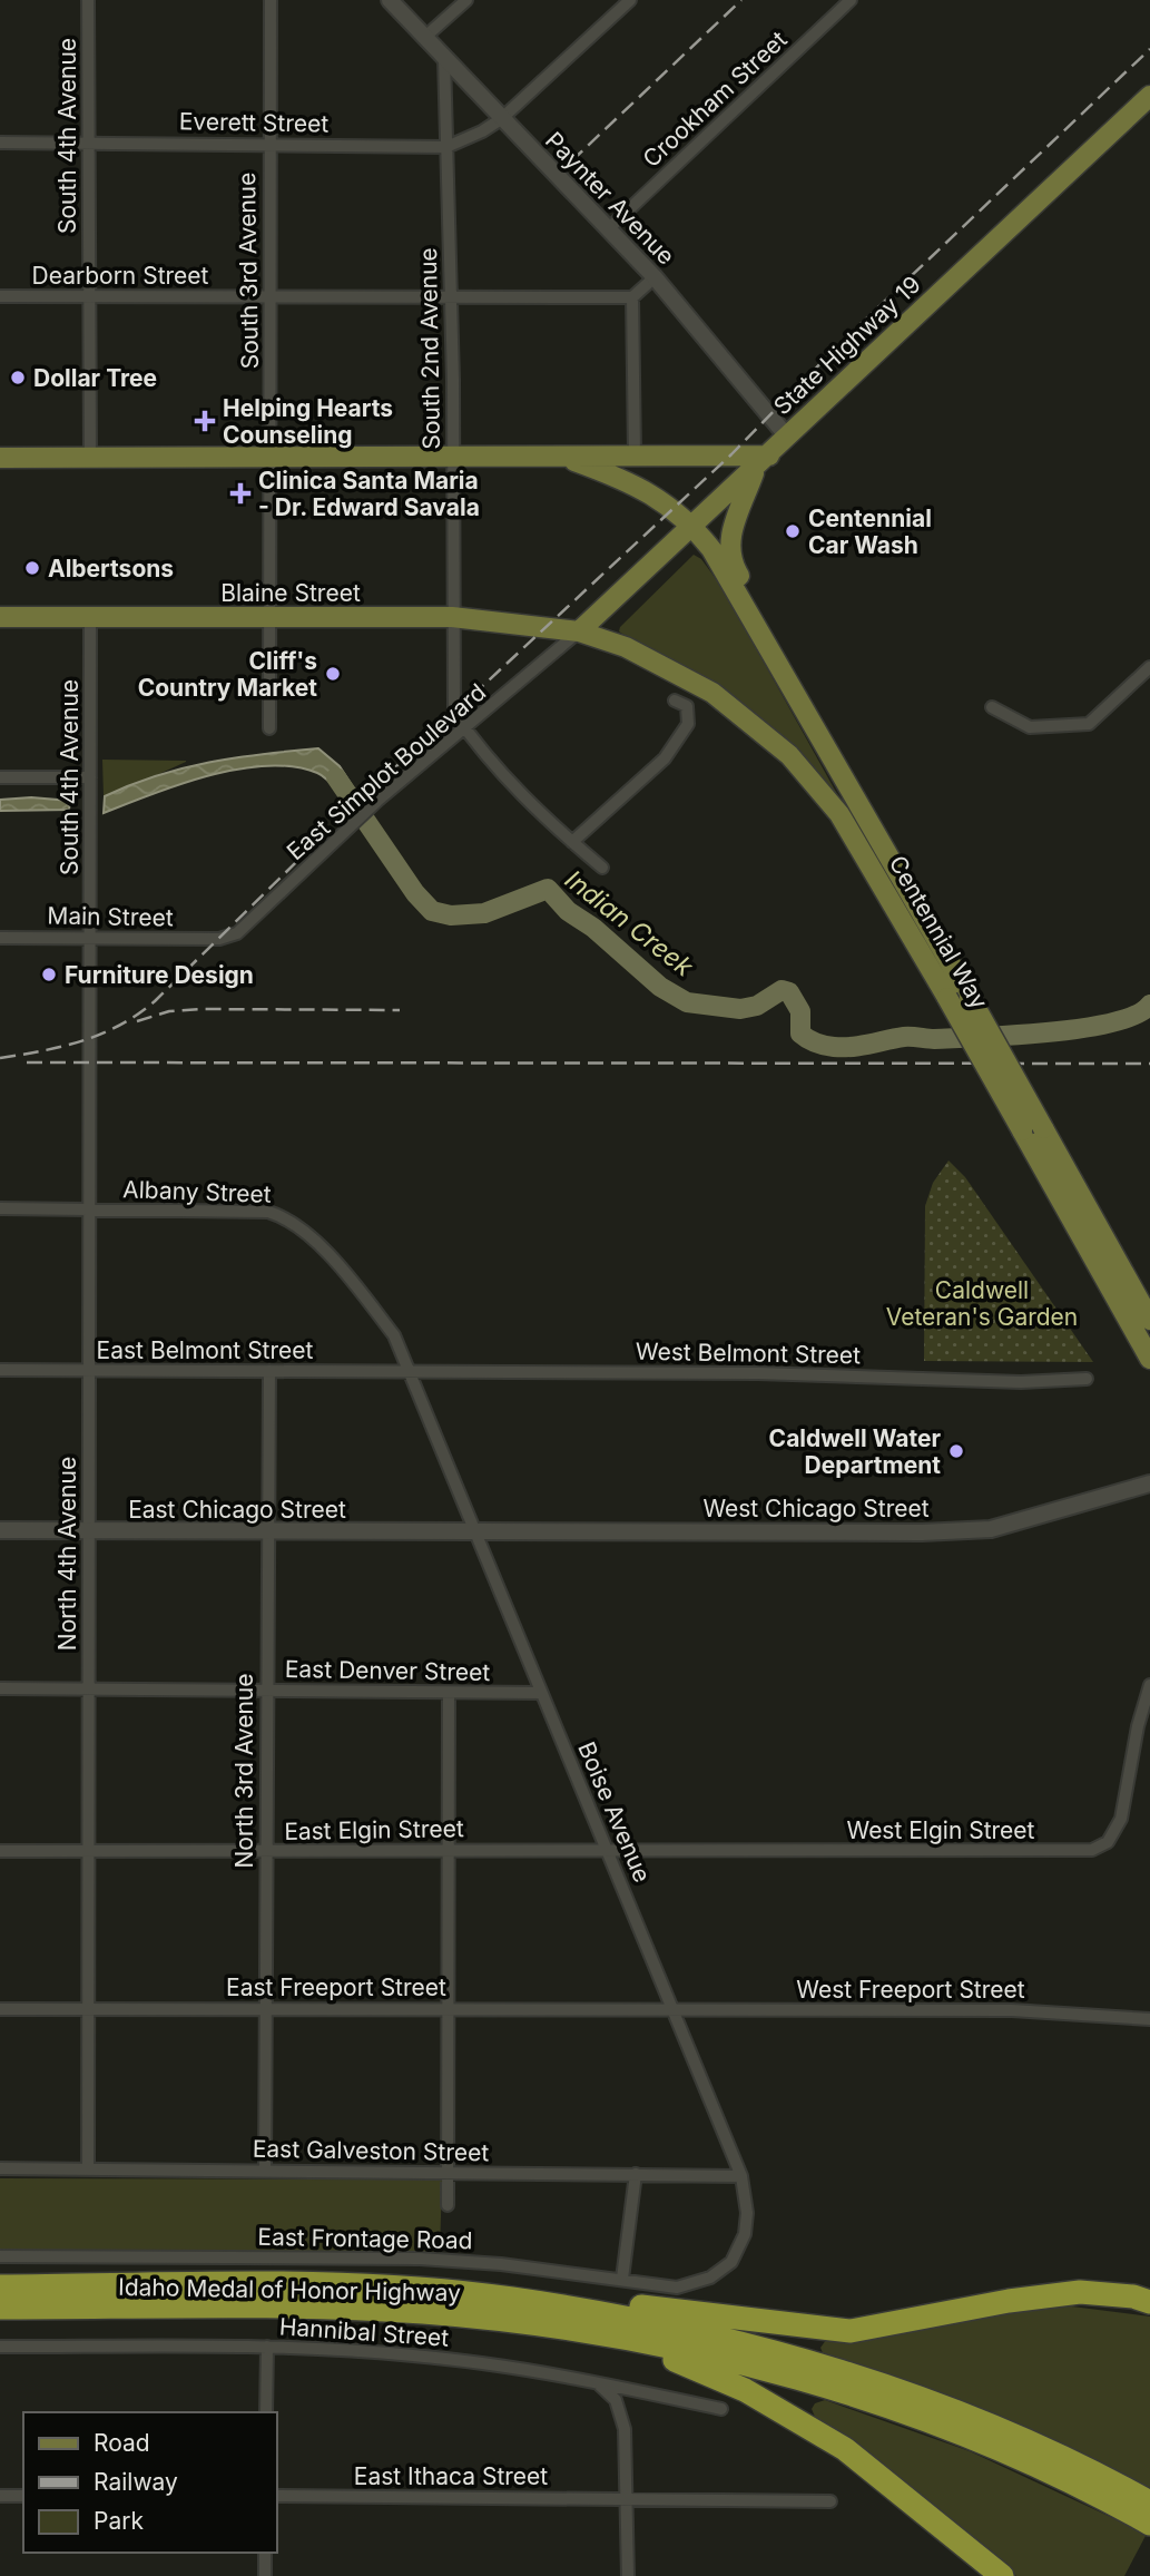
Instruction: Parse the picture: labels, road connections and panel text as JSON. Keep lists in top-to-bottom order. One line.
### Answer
{"streets":{"highway":["Idaho Medal of Honor Highway"],"main road":["State Highway 19","Blaine Street","Centennial Way"],"street":["Crookham Street","Everett Street","South 4th Avenue","Paynter Avenue","South 3rd Avenue","Dearborn Street","South 2nd Avenue","East Simplot Boulevard","Main Street","Albany Street","East Belmont Street","West Belmont Street","West Chicago Street","East Chicago Street","North 4th Avenue","East Denver Street","North 3rd Avenue","Boise Avenue","East Elgin Street","West Elgin Street","East Freeport Street","West Freeport Street","East Galveston Street","East Frontage Road","Hannibal Street","East Ithaca Street"]},"crossings":[["Crookham Street","Paynter Avenue"],["Everett Street","South 4th Avenue"],["Everett Street","Paynter Avenue"],["Everett Street","South 3rd Avenue"],["Everett Street","South 2nd Avenue"],["South 4th Avenue","Dearborn Street"],["South 4th Avenue","Blaine Street"],["South 4th Avenue","Main Street"],["South 4th Avenue","North 4th Avenue"],["Paynter Avenue","State Highway 19"],["Paynter Avenue","South 2nd Avenue"],["South 3rd Avenue","Dearborn Street"],["South 3rd Avenue","Blaine Street"],["Dearborn Street","South 2nd Avenue"],["State Highway 19","Blaine Street"],["State Highway 19","East Simplot Boulevard"],["State Highway 19","Centennial Way"],["South 2nd Avenue","Blaine Street"],["South 2nd Avenue","East Simplot Boulevard"],["Blaine Street","East Simplot Boulevard"],["Blaine Street","Centennial Way"],["East Simplot Boulevard","Main Street"],["East Simplot Boulevard","Centennial Way"],["Main Street","North 4th Avenue"],["Albany Street","East Belmont Street"],["Albany Street","West Belmont Street"],["Albany Street","North 4th Avenue"],["Albany Street","Boise Avenue"],["East Belmont Street","West Belmont Street"],["East Belmont Street","North 4th Avenue"],["East Belmont Street","North 3rd Avenue"],["East Belmont Street","Boise Avenue"],["West Belmont Street","Boise Avenue"],["West Chicago Street","East Chicago Street"],["West Chicago Street","Boise Avenue"],["East Chicago Street","North 4th Avenue"],["East Chicago Street","North 3rd Avenue"],["East Chicago Street","Boise Avenue"],["North 4th Avenue","East Denver Street"],["North 4th Avenue","East Elgin Street"],["North 4th Avenue","East Freeport Street"],["North 4th Avenue","East Galveston Street"],["East Denver Street","North 3rd Avenue"],["East Denver Street","Boise Avenue"],["North 3rd Avenue","East Elgin Street"],["North 3rd Avenue","East Freeport Street"],["North 3rd Avenue","East Galveston Street"],["Boise Avenue","East Elgin Street"],["Boise Avenue","West Elgin Street"],["Boise Avenue","East Freeport Street"],["Boise Avenue","West Freeport Street"],["Boise Avenue","East Galveston Street"],["Boise Avenue","East Frontage Road"],["East Elgin Street","West Elgin Street"],["East Freeport Street","West Freeport Street"]],"water":["Indian Creek"],"parks":["Caldwell Veteran's Garden"],"places":{"other":["Dollar Tree","Centennial Car Wash","Albertsons","Cliff's Country Market","Furniture Design","Caldwell Water Department"],"health":["Helping Hearts Counseling","Clinica Santa Maria - Dr. Edward Savala"]},"legend":["Road","Railway","Park"]}
